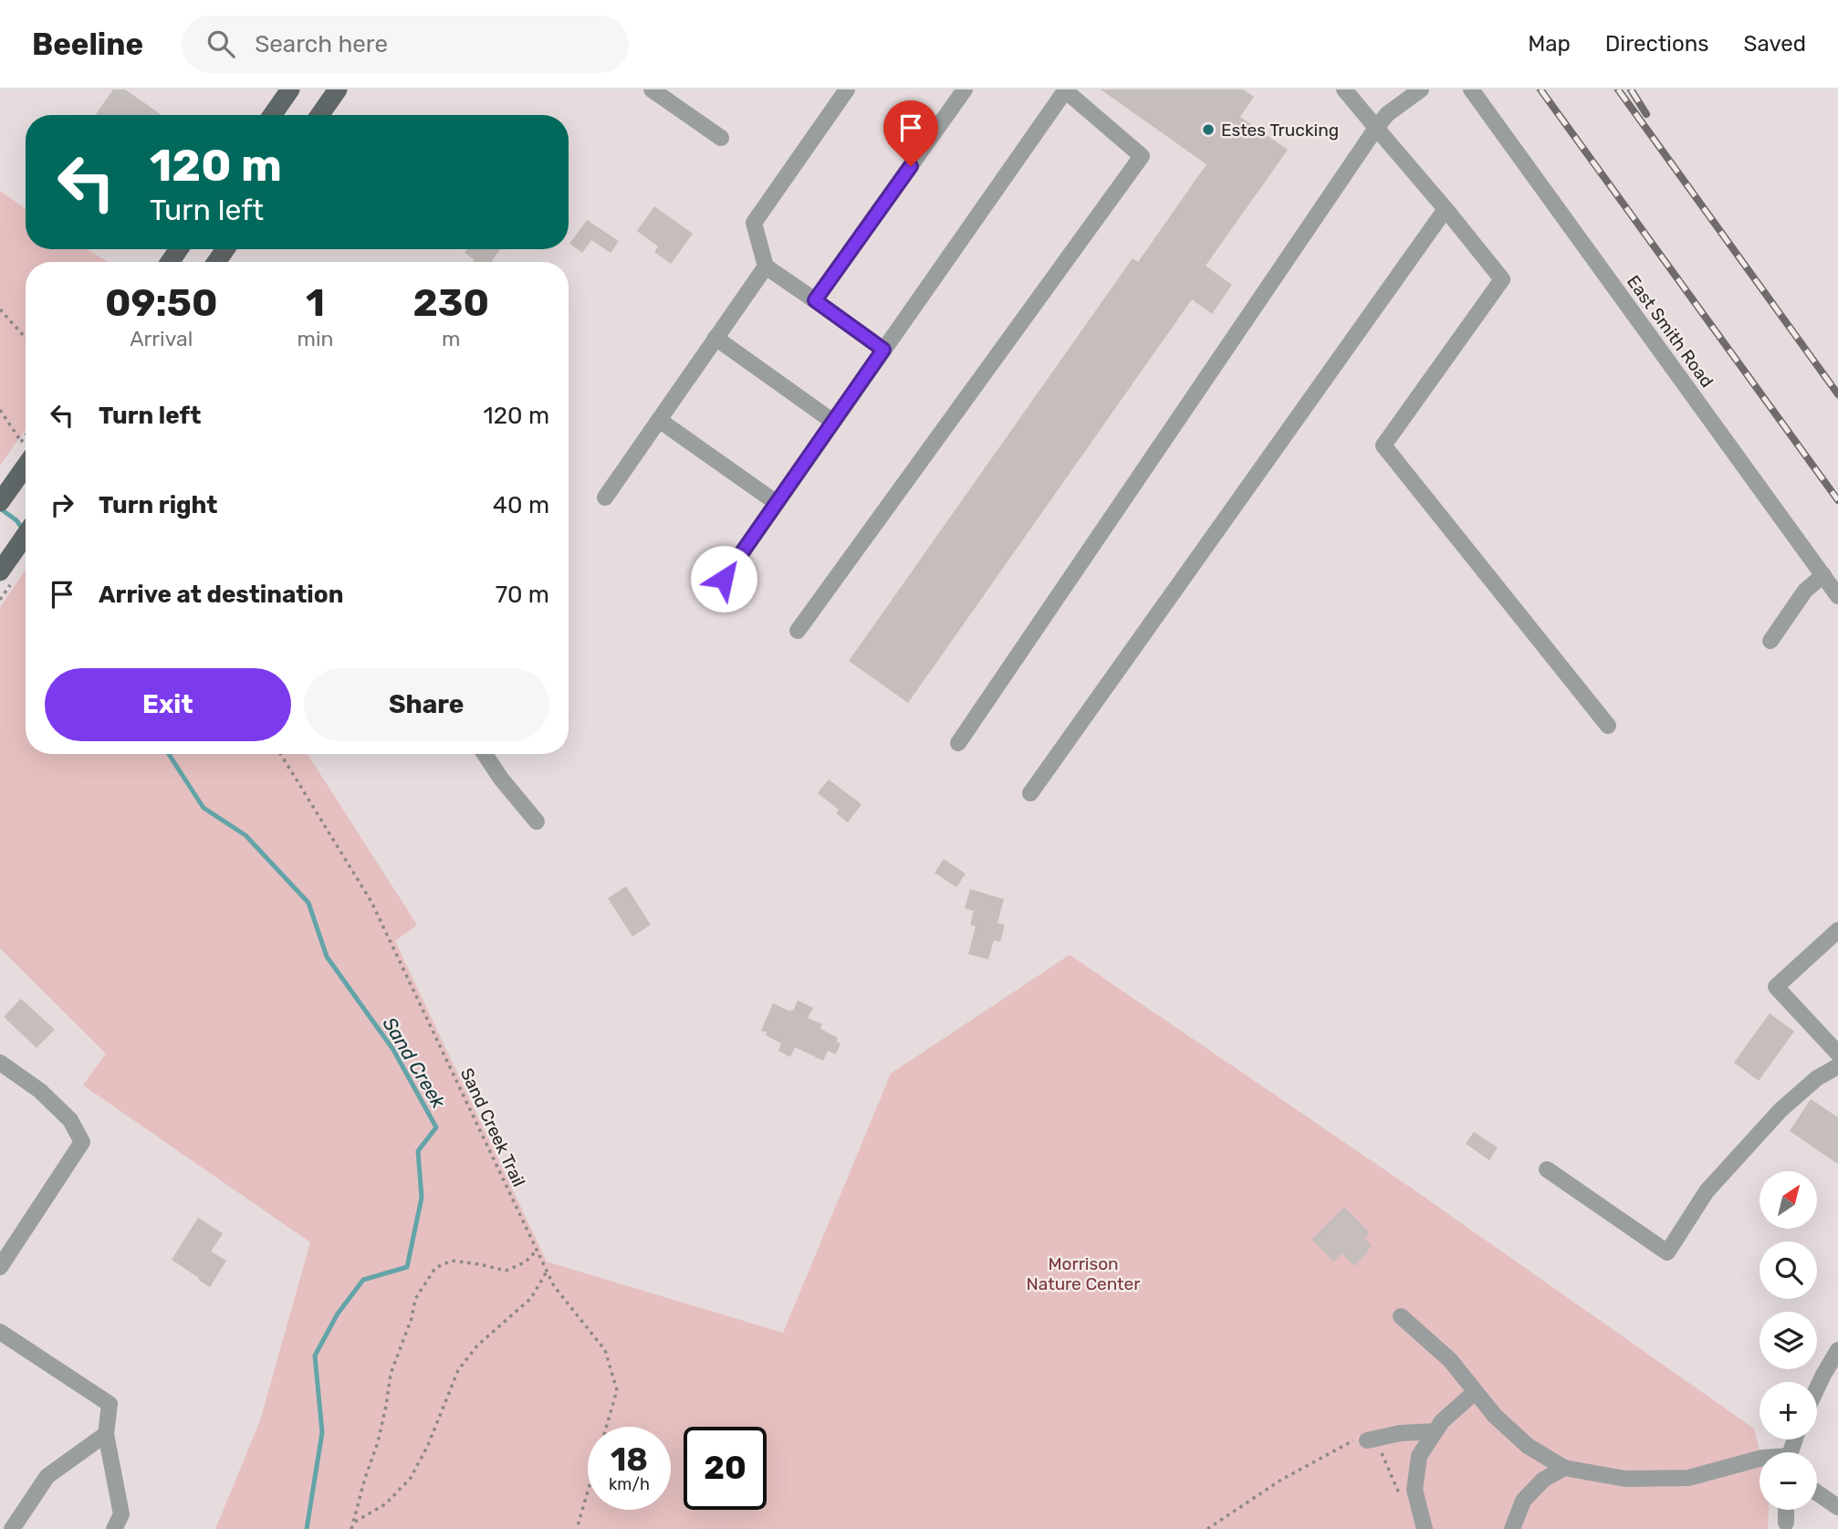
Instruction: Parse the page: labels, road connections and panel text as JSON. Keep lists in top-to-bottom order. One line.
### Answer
{"streets":{"street":["East Smith Road"],"path":["Sand Creek Trail"]},"water":["Sand Creek"],"parks":["Morrison Nature Center"],"places":["Estes Trucking"],"north":"top right","page":{"header":"Beeline","search":"Search here","nav":["Map","Directions","Saved"],"turn":["120 m","Turn left"],"eta":["09:50","Arrival","1","min","230","m"],"list":[{"name":"Turn left","value":"120 m"},{"name":"Turn right","value":"40 m"},{"name":"Arrive at destination","value":"70 m"}],"buttons":["Exit","Share"],"map_buttons":["+","−"],"speed":"18 km/h","limit":"20"}}
